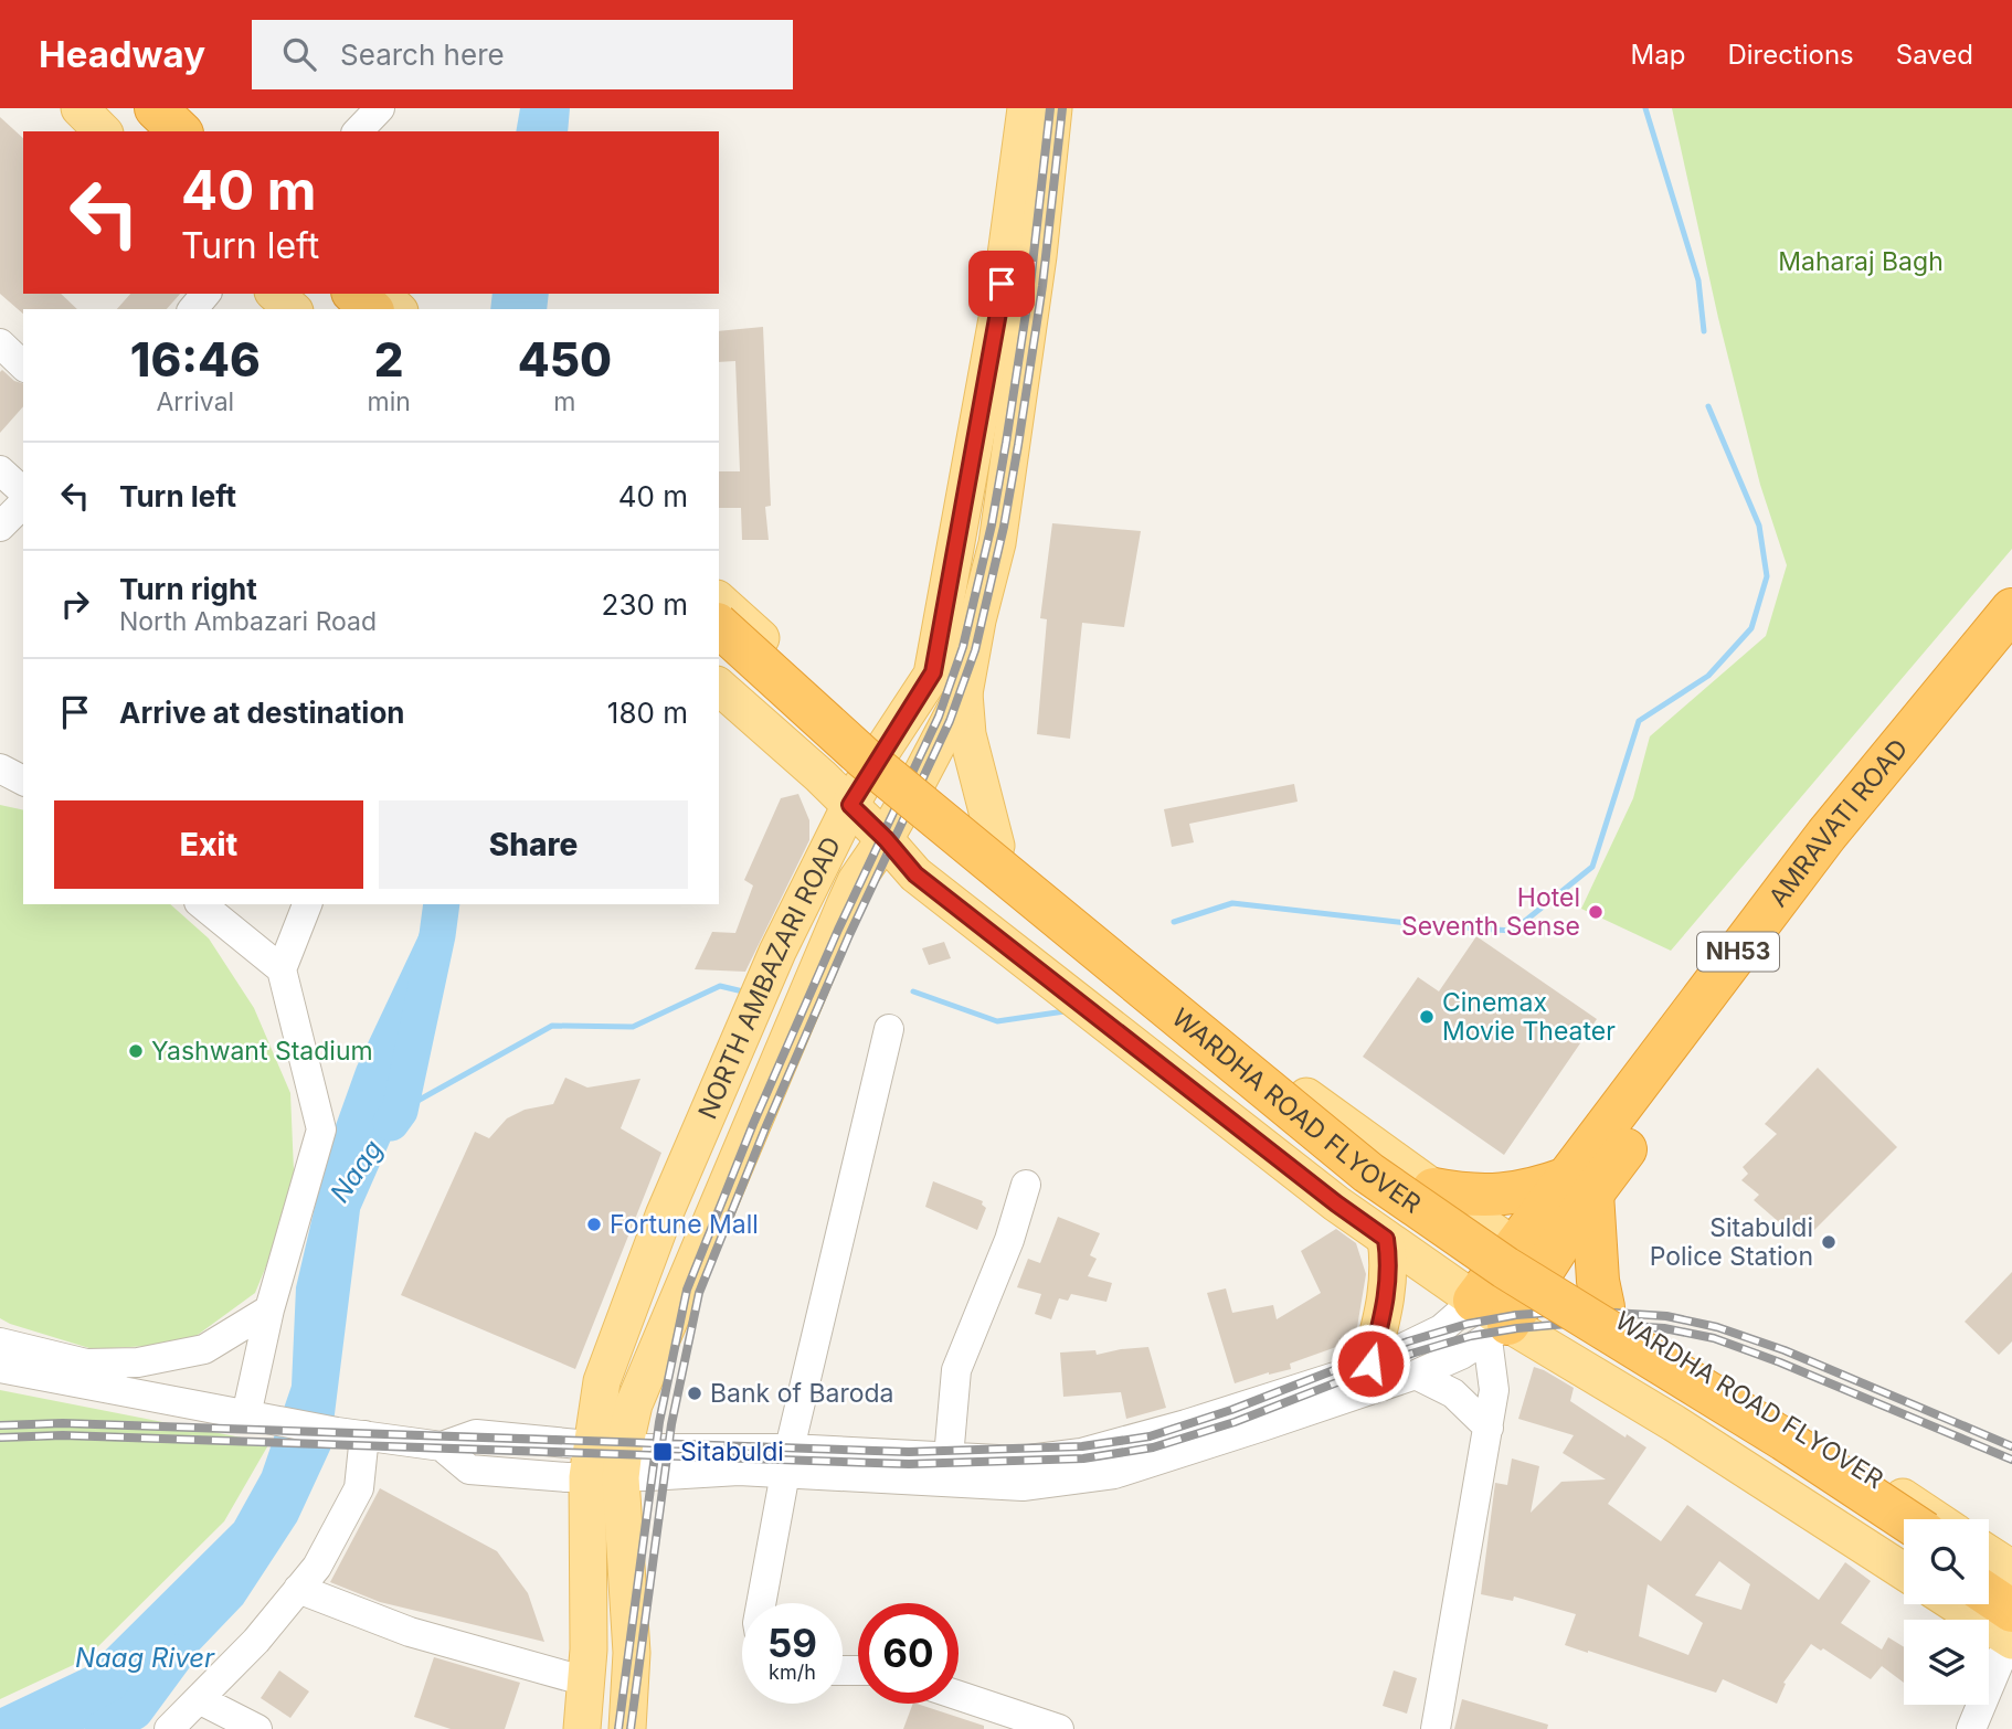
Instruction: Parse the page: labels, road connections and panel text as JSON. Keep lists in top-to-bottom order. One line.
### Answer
{"streets":{"highway":["AMRAVATI ROAD","NH53","WARDHA ROAD FLYOVER"],"main road":["NORTH AMBAZARI ROAD"]},"crossings":[["AMRAVATI ROAD","WARDHA ROAD FLYOVER"],["NORTH AMBAZARI ROAD","WARDHA ROAD FLYOVER"]],"water":["Naag","Naag River"],"parks":["Maharaj Bagh"],"places":{"other":["Hotel Seventh Sense","Cinemax Movie Theater","Yashwant Stadium","Fortune Mall","Sitabuldi Police Station","Bank of Baroda"],"transit":["Sitabuldi"]},"page":{"header":"Headway","search":"Search here","nav":["Map","Directions","Saved"],"turn":["40 m","Turn left"],"eta":["16:46","Arrival","2","min","450","m"],"list":[{"name":"Turn left","value":"40 m"},{"name":"Turn right","note":"North Ambazari Road","value":"230 m"},{"name":"Arrive at destination","value":"180 m"}],"buttons":["Exit","Share"],"speed":"59 km/h","limit":"60"}}
